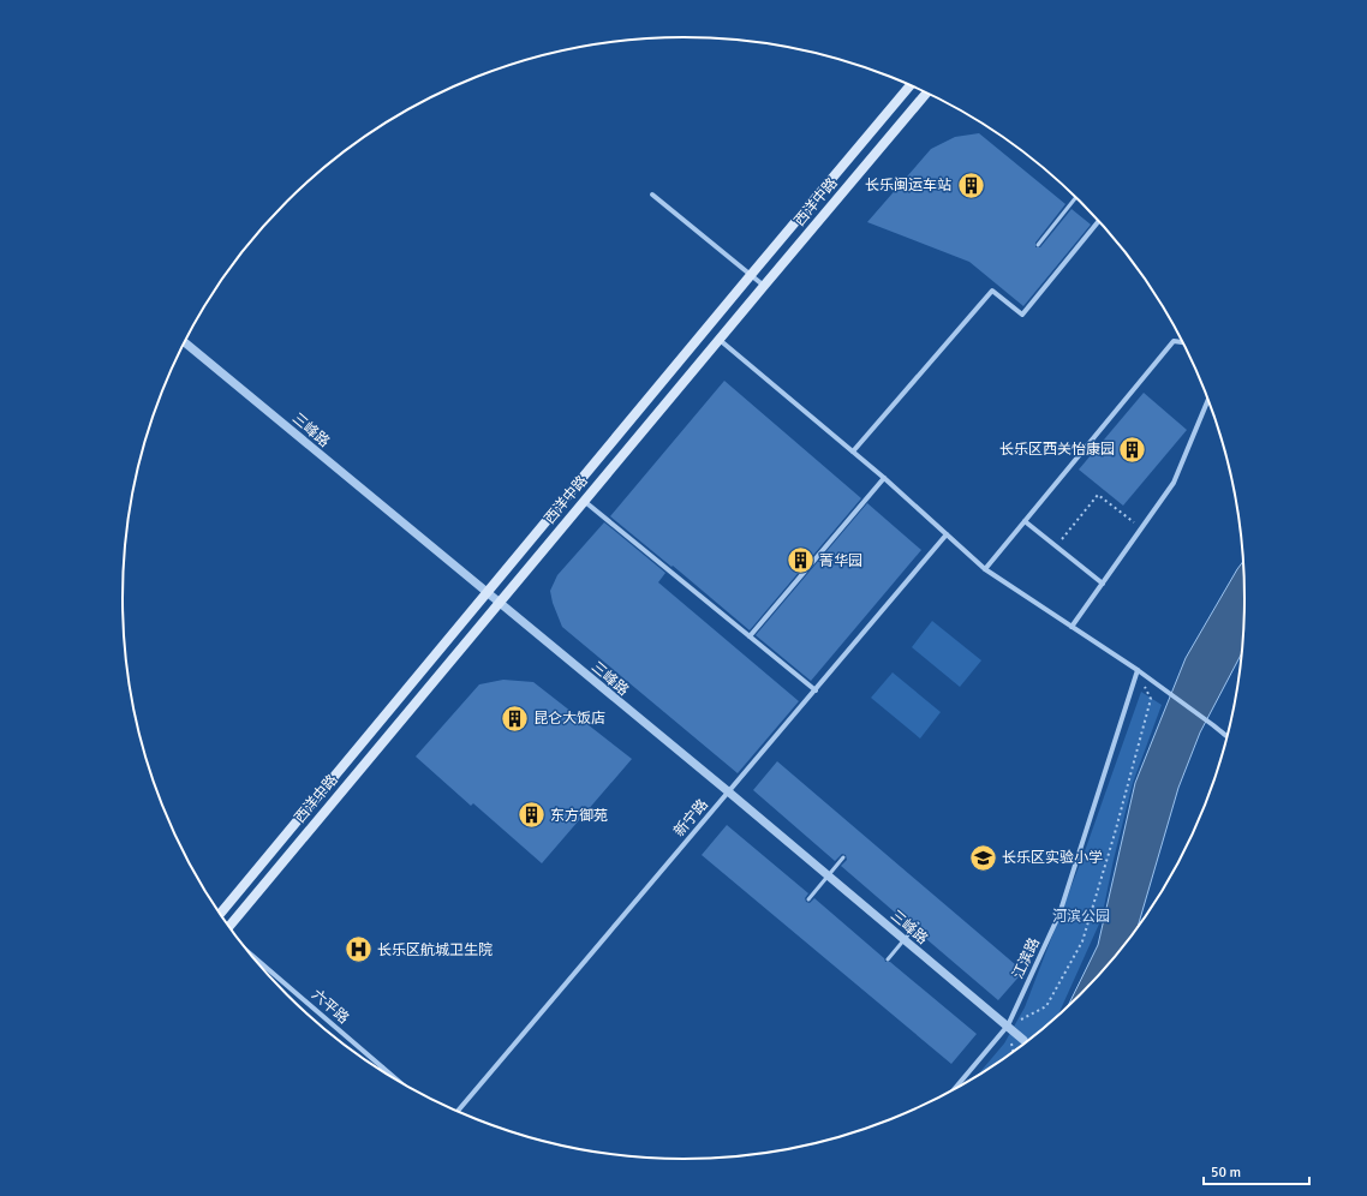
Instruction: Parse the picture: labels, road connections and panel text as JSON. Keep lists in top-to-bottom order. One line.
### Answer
{"streets":{"main road":["西洋中路"],"street":["三峰路","新宁路","江滨路","六平路"]},"crossings":[["西洋中路","三峰路"],["三峰路","新宁路"],["三峰路","江滨路"]],"parks":["河滨公园"],"places":{"building":["长乐闽运车站","长乐区西关怡康园","菁华园","昆仑大饭店","东方御苑"],"school or university":["长乐区实验小学"],"hospital":["长乐区航城卫生院"]},"scale_bar":"50 m"}
